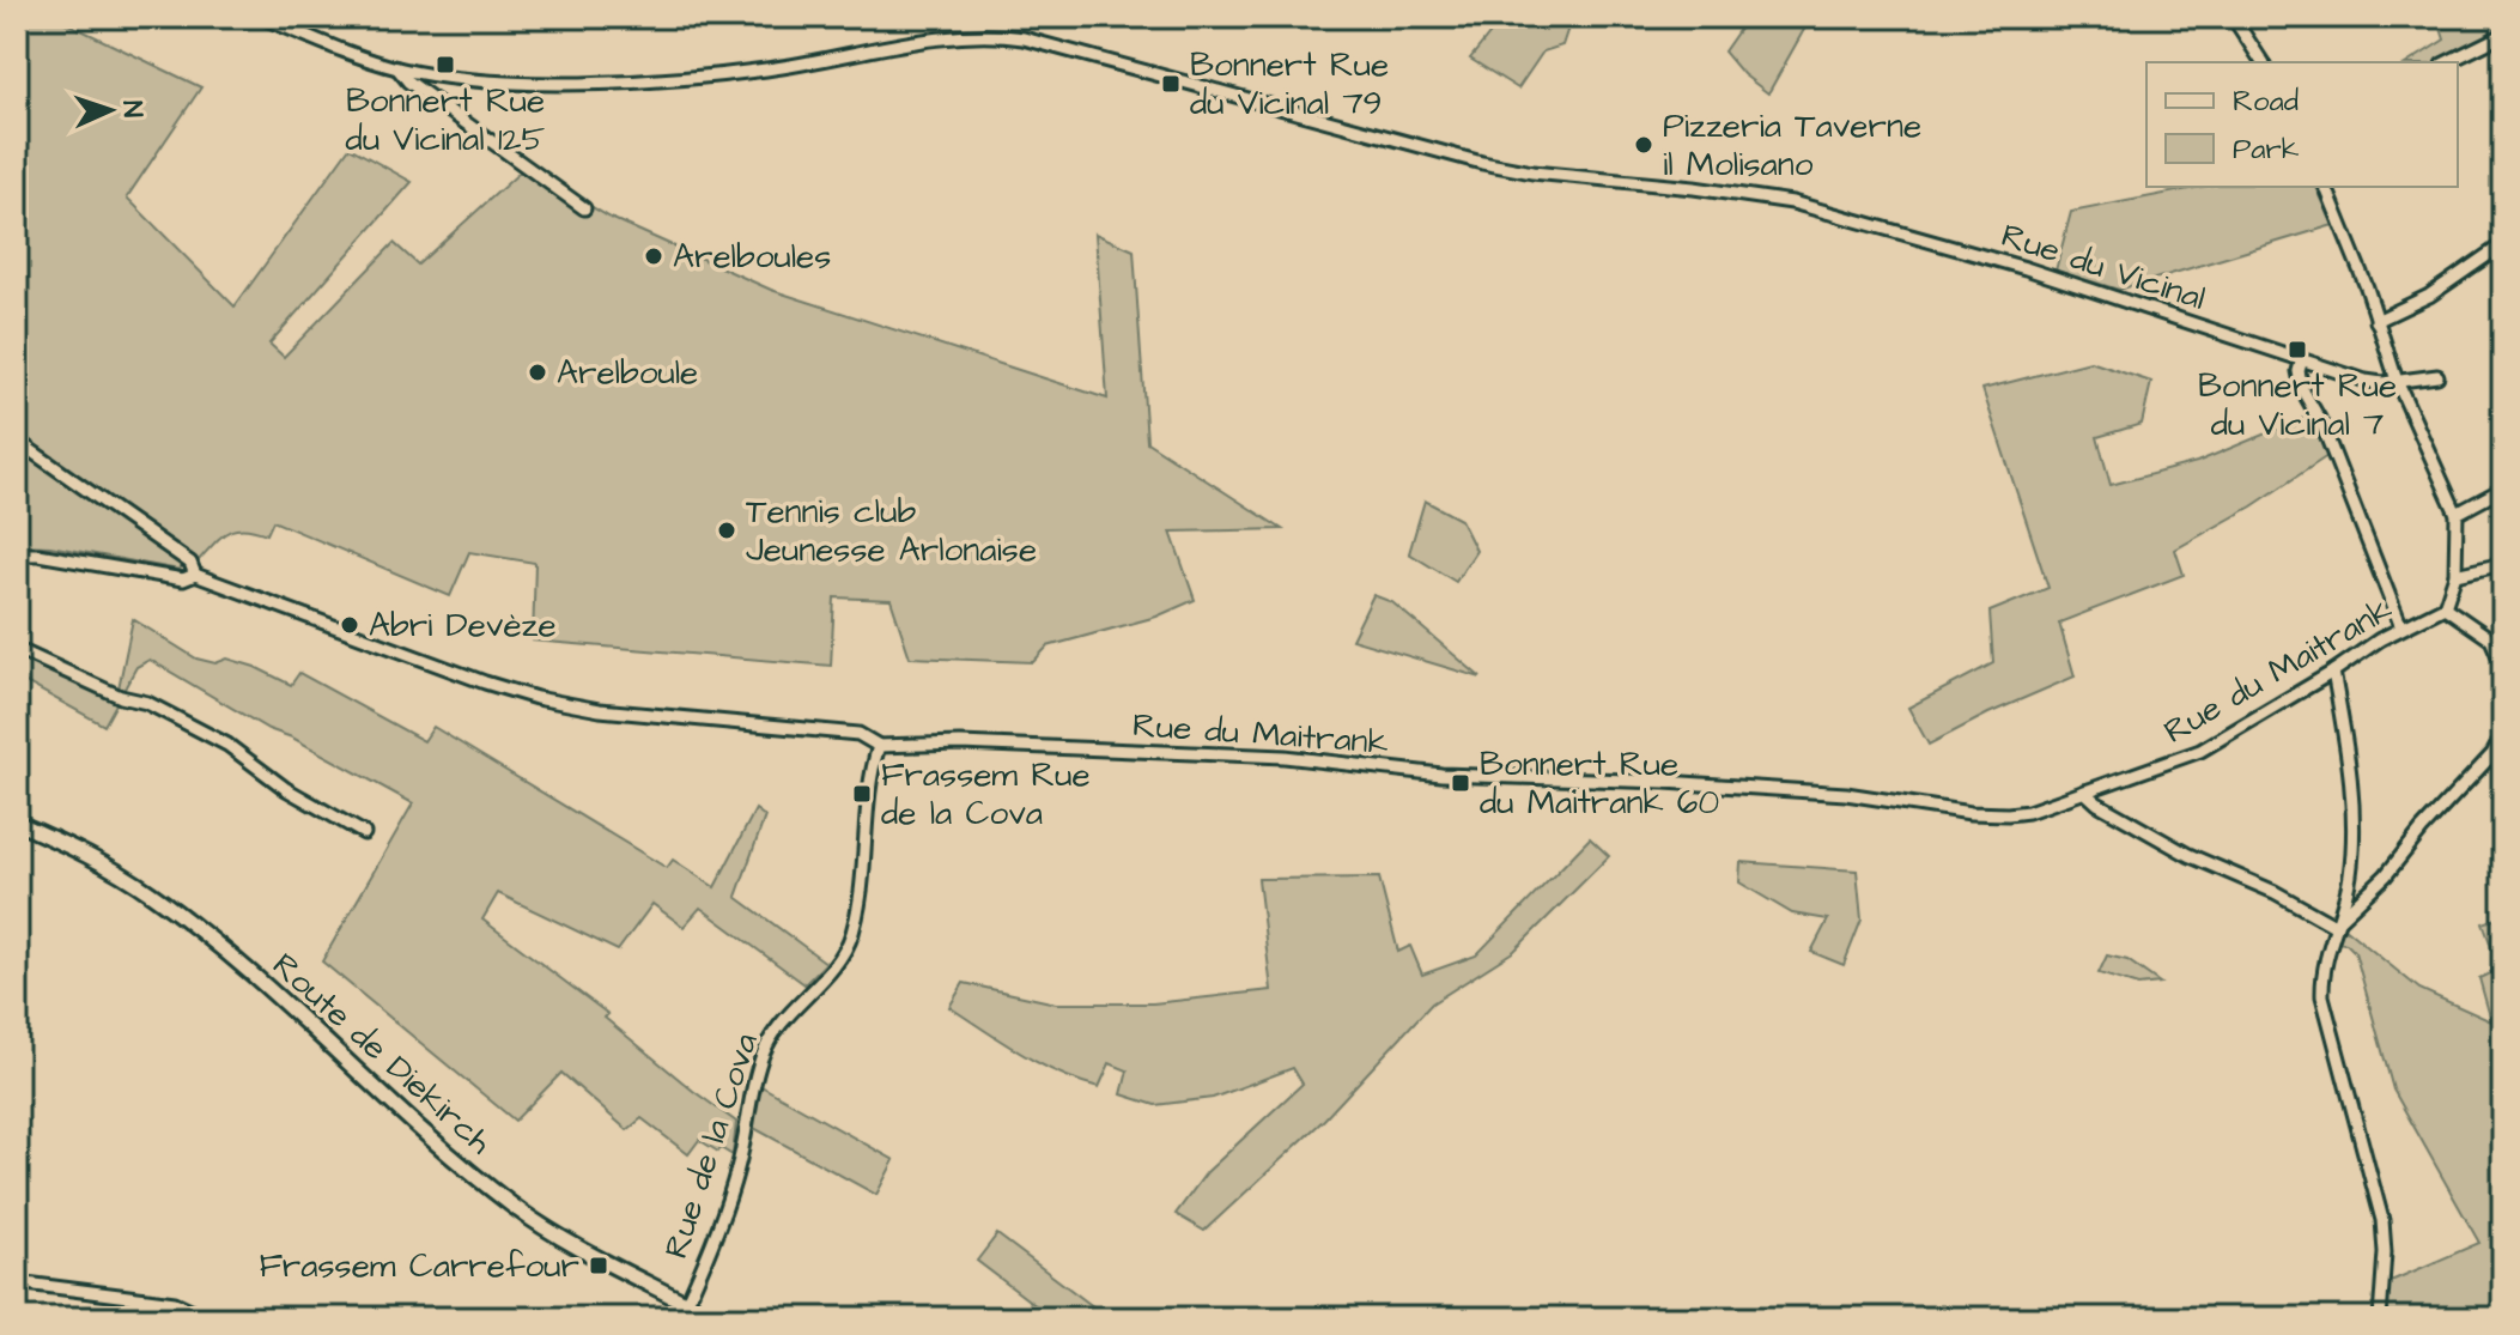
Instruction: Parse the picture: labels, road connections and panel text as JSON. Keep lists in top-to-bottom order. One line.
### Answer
{"streets":{"main road":["Route de Diekirch"],"street":["Rue du Vicinal","Rue du Maitrank","Rue de la Cova"]},"crossings":[["Rue du Maitrank","Rue de la Cova"],["Route de Diekirch","Rue de la Cova"]],"places":{"transit":["Bonnert Rue du Vicinal 125","Bonnert Rue du Vicinal 79","Bonnert Rue du Vicinal 7","Bonnert Rue du Maitrank 60","Frassem Rue de la Cova","Frassem Carrefour"],"other":["Pizzeria Taverne il Molisano","Arelboules","Arelboule","Tennis club Jeunesse Arlonaise","Abri Devèze"]},"legend":["Road","Park"],"north":"right"}
